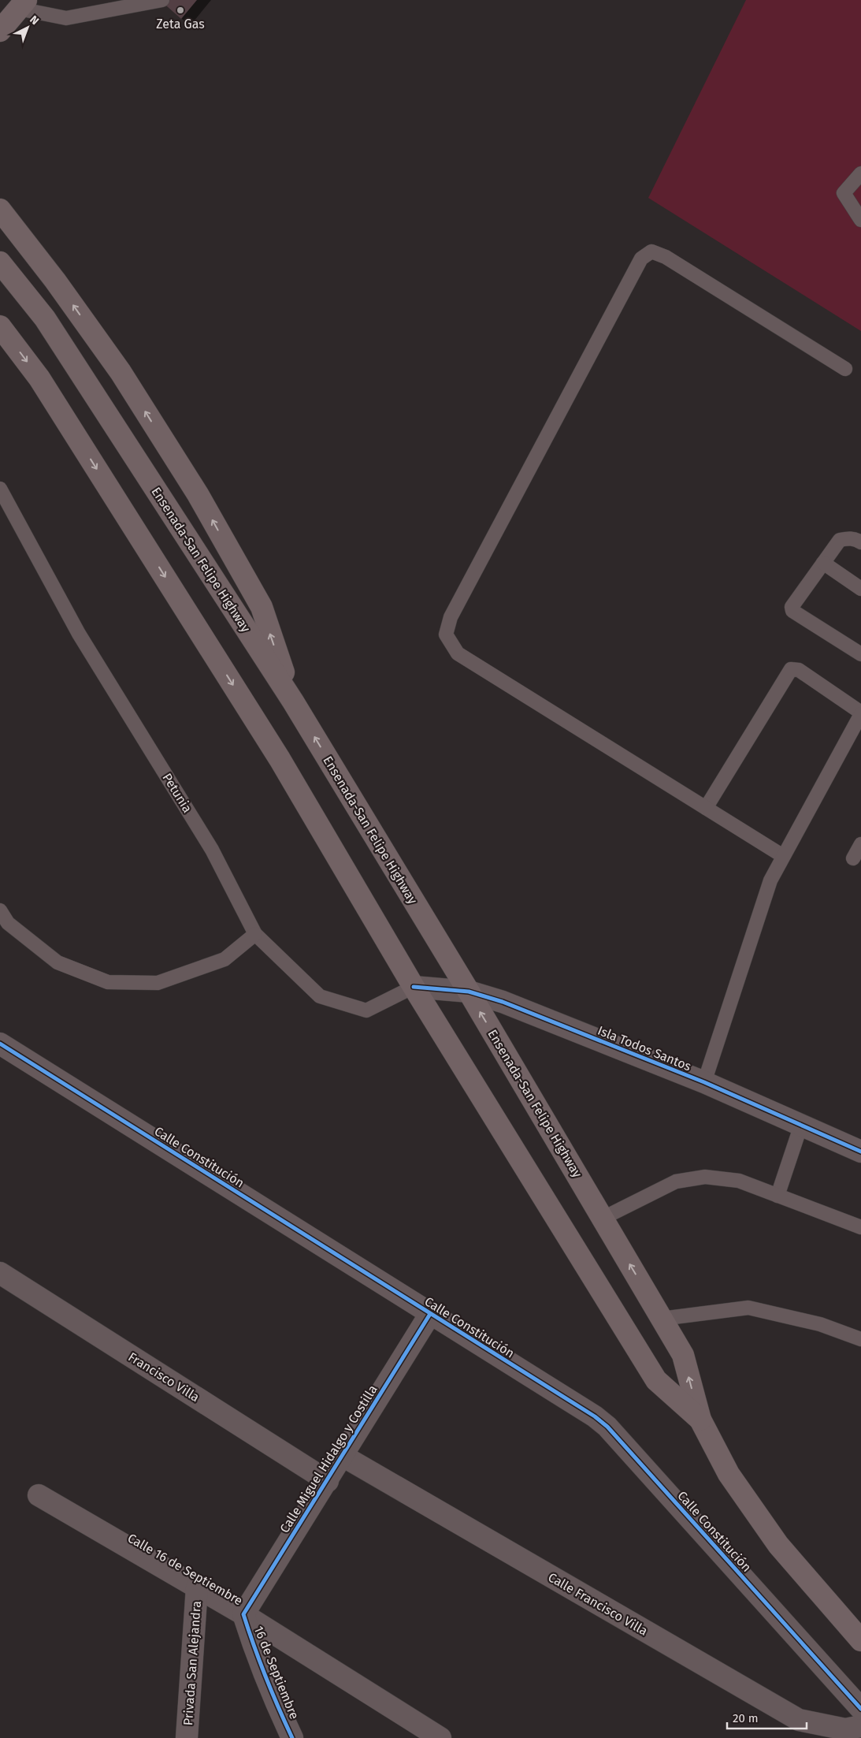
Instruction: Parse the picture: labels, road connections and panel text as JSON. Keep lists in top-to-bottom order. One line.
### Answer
{"streets":{"main road":["Ensenada-San Felipe Highway"],"street":["Isla Todos Santos","Calle Constitución","Francisco Villa","Calle Miguel Hidalgo y Costilla","Calle 16 de Septiembre","Calle Francisco Villa","Privada San Alejandra","16 de Septiembre"],"lane":["Petunia"]},"crossings":[["Ensenada-San Felipe Highway","Petunia"],["Ensenada-San Felipe Highway","Isla Todos Santos"],["Petunia","Isla Todos Santos"],["Calle Constitución","Calle Miguel Hidalgo y Costilla"],["Francisco Villa","Calle Miguel Hidalgo y Costilla"],["Calle Miguel Hidalgo y Costilla","Calle 16 de Septiembre"],["Calle Miguel Hidalgo y Costilla","Calle Francisco Villa"],["Calle Miguel Hidalgo y Costilla","16 de Septiembre"],["Calle 16 de Septiembre","Privada San Alejandra"],["Calle 16 de Septiembre","16 de Septiembre"]],"places":["Zeta Gas"],"scale_bar":"20 m","north":"top right"}
